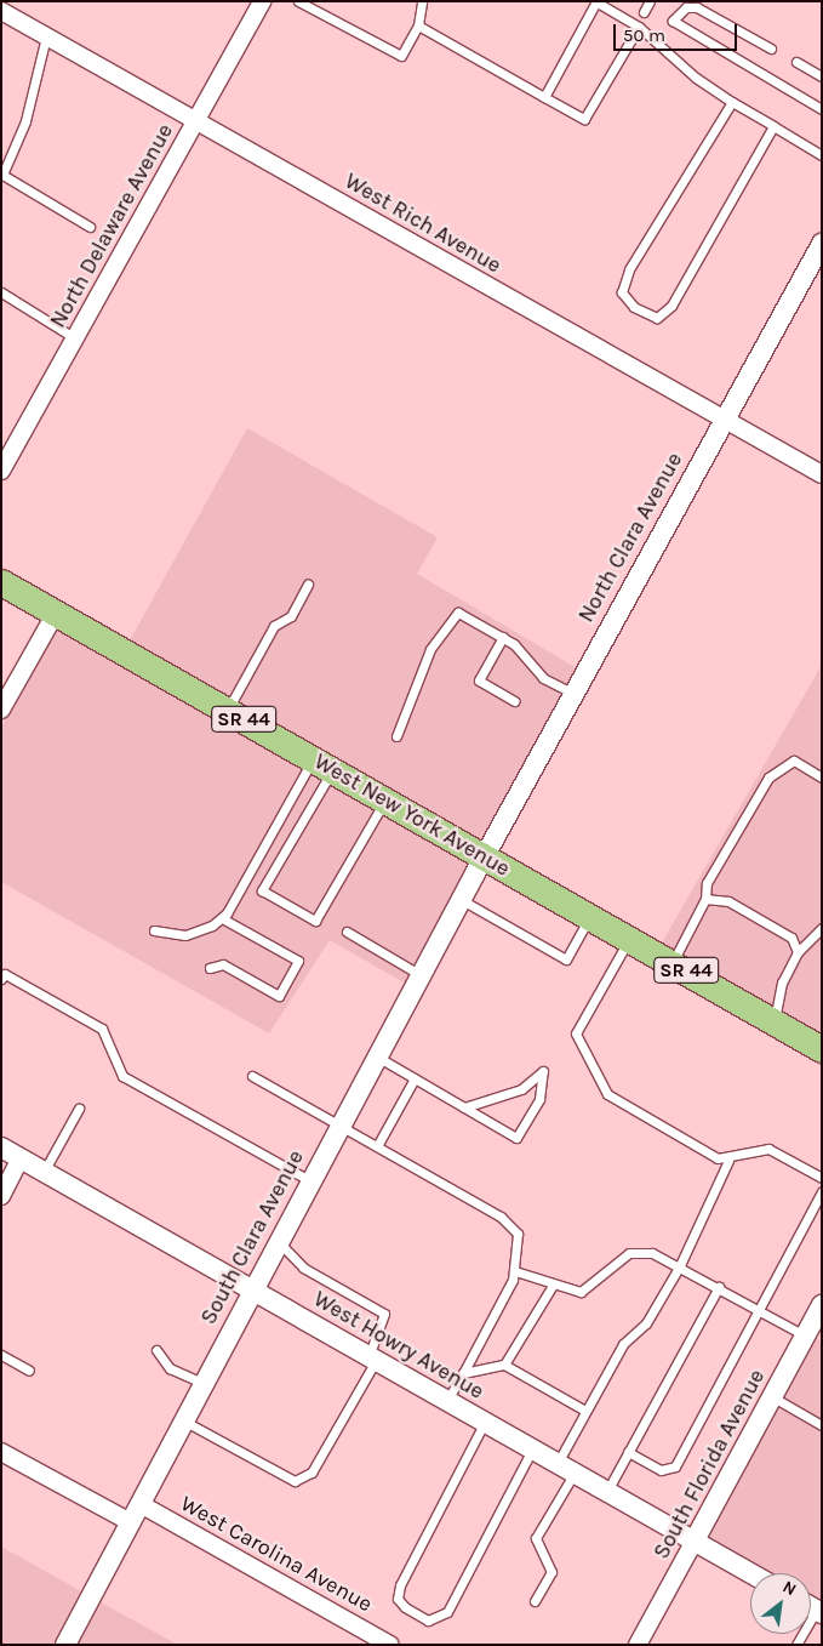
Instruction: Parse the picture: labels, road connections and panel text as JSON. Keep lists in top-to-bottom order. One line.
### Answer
{"streets":{"main road":["SR 44","West New York Avenue"],"street":["West Rich Avenue","North Delaware Avenue","North Clara Avenue","South Clara Avenue","West Howry Avenue","South Florida Avenue","West Carolina Avenue"]},"crossings":[["West Rich Avenue","North Delaware Avenue"],["West Rich Avenue","North Clara Avenue"],["North Clara Avenue","West New York Avenue"],["North Clara Avenue","South Clara Avenue"],["West New York Avenue","South Clara Avenue"],["South Clara Avenue","West Howry Avenue"],["South Clara Avenue","West Carolina Avenue"],["West Howry Avenue","South Florida Avenue"]],"scale_bar":"50 m","north":"top right"}
